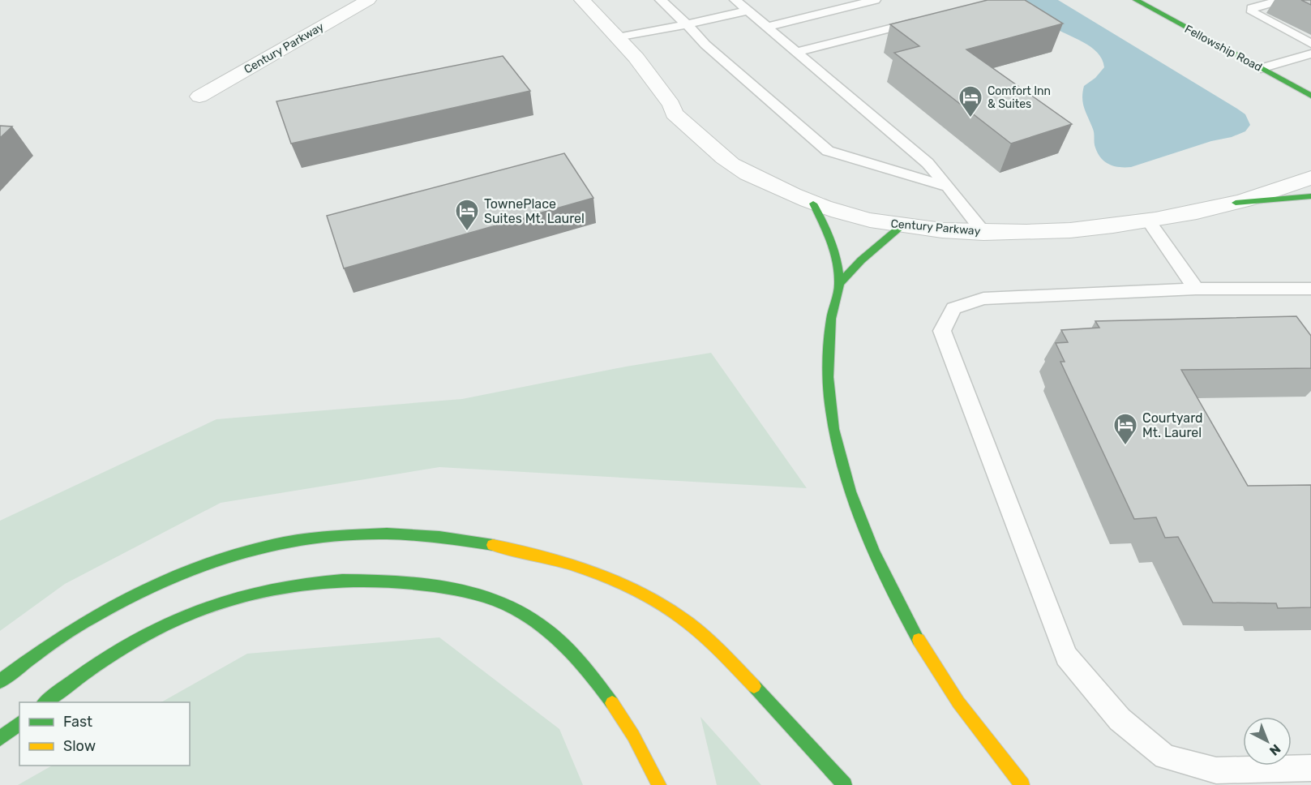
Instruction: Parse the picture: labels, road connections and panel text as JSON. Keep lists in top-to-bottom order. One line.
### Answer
{"streets":{"main road":["Fellowship Road"],"street":["Century Parkway"]},"places":{"hotel":["Comfort Inn & Suites","TownePlace Suites Mt. Laurel","Courtyard Mt. Laurel"]},"legend":["Fast","Slow"],"north":"bottom right"}
